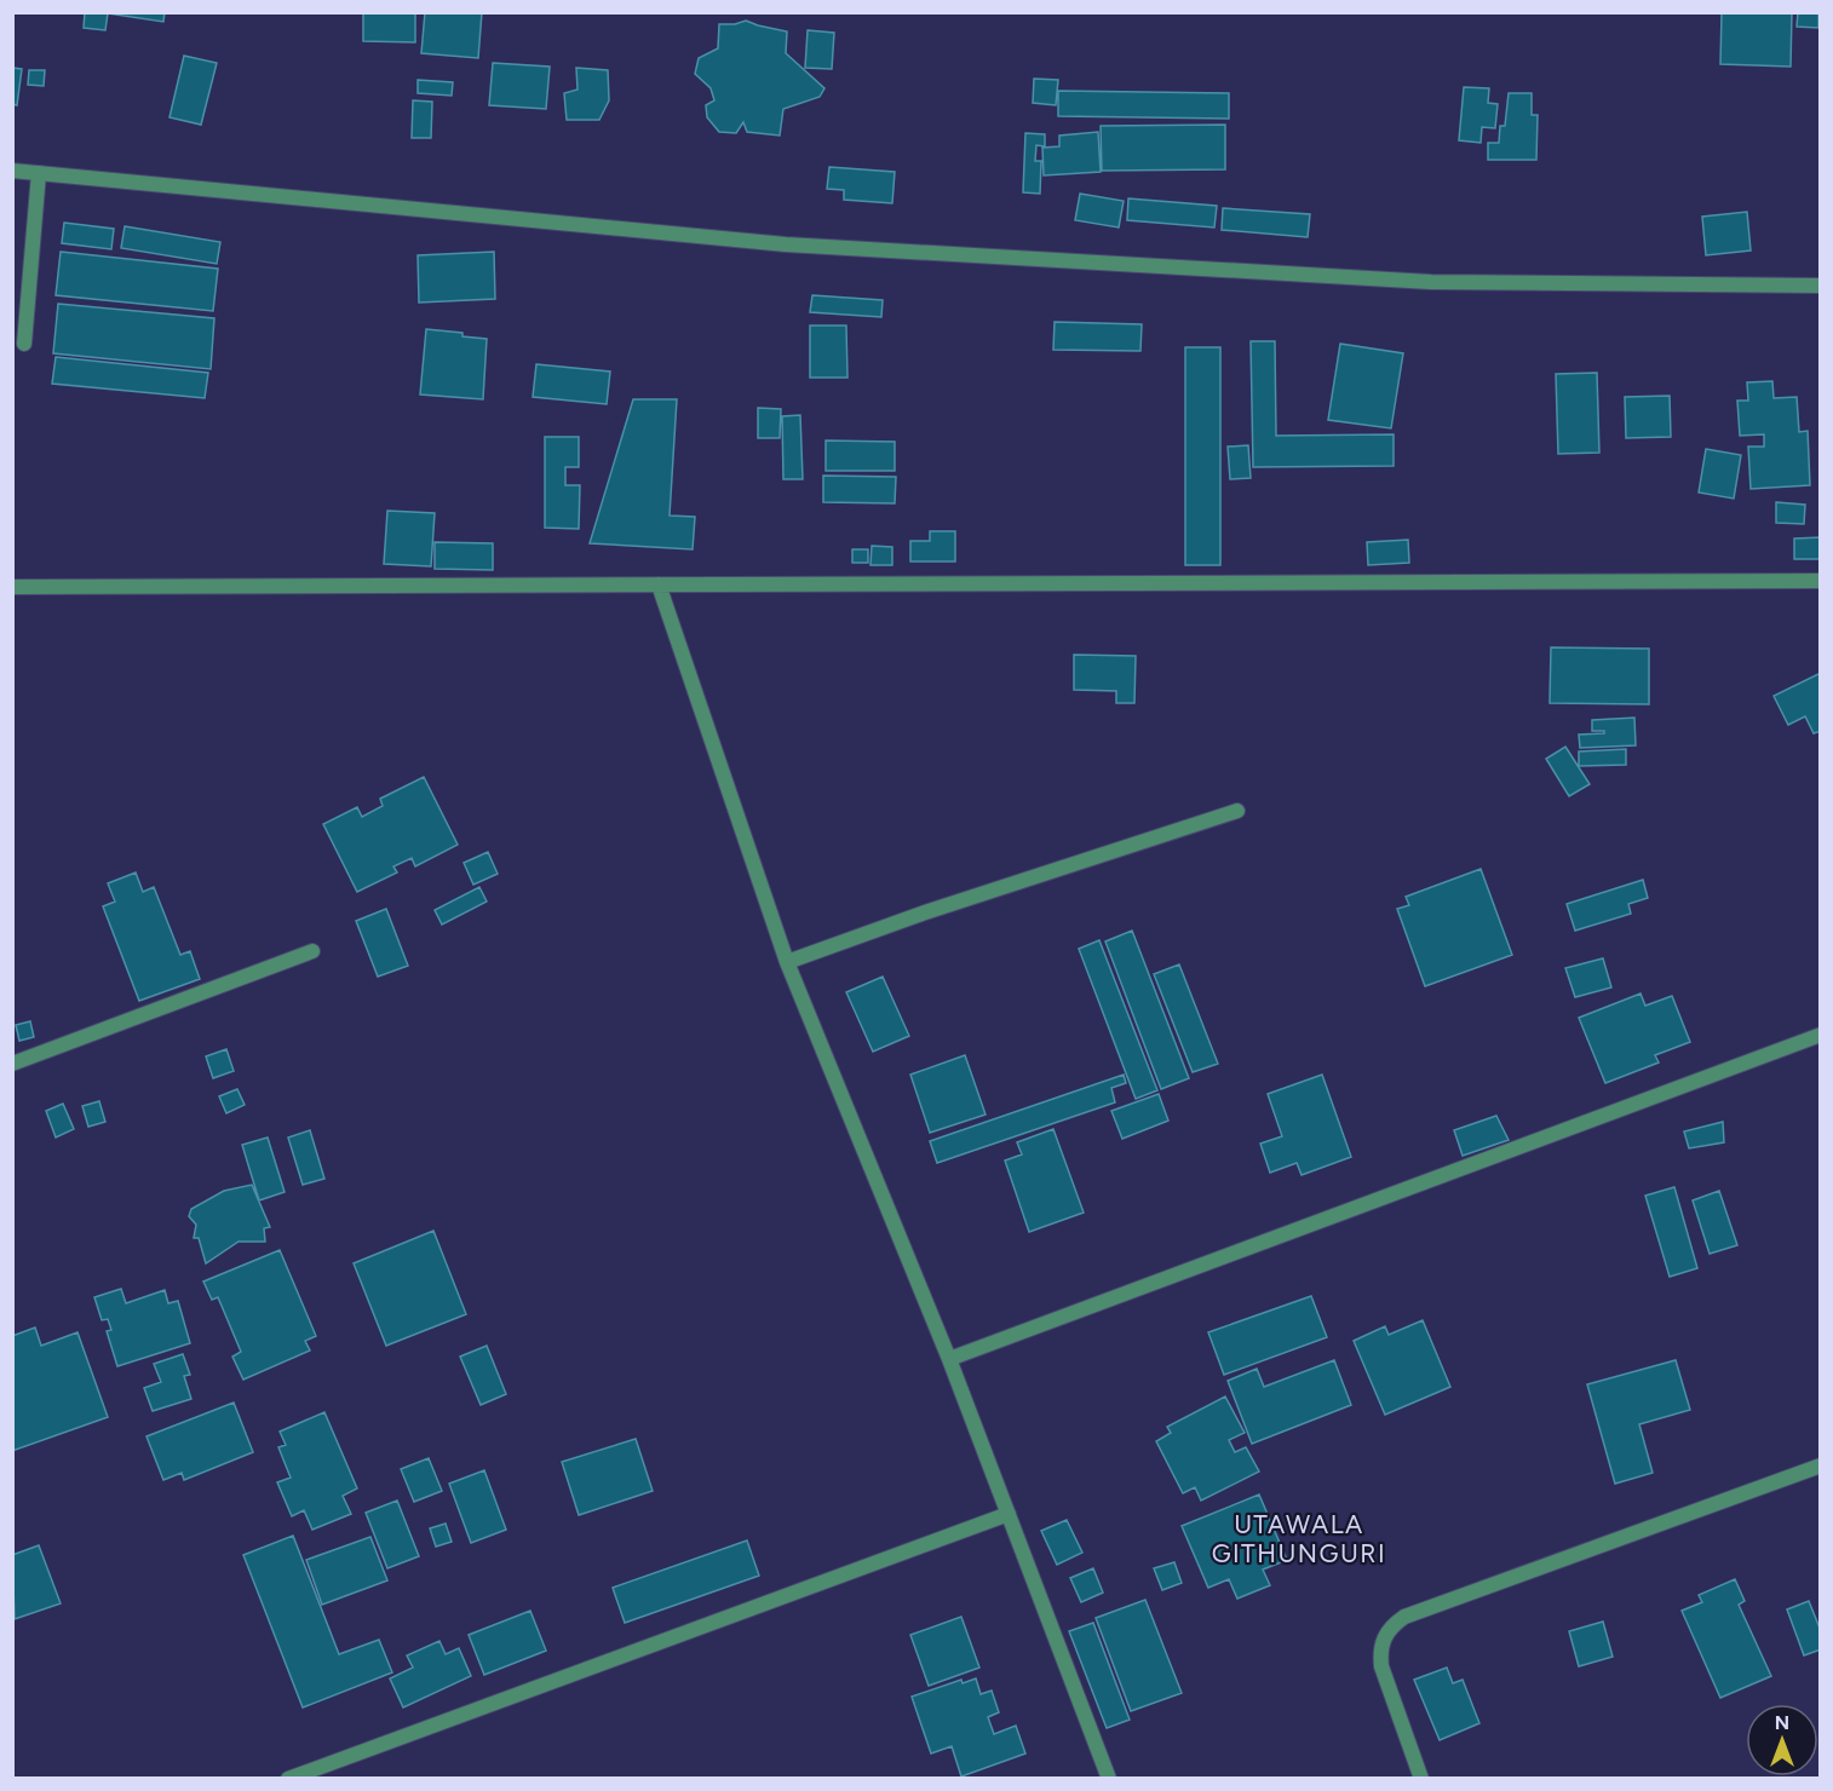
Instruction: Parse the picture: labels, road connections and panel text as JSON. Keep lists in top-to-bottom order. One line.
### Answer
{"districts":["UTAWALA GITHUNGURI"],"north":"top"}
